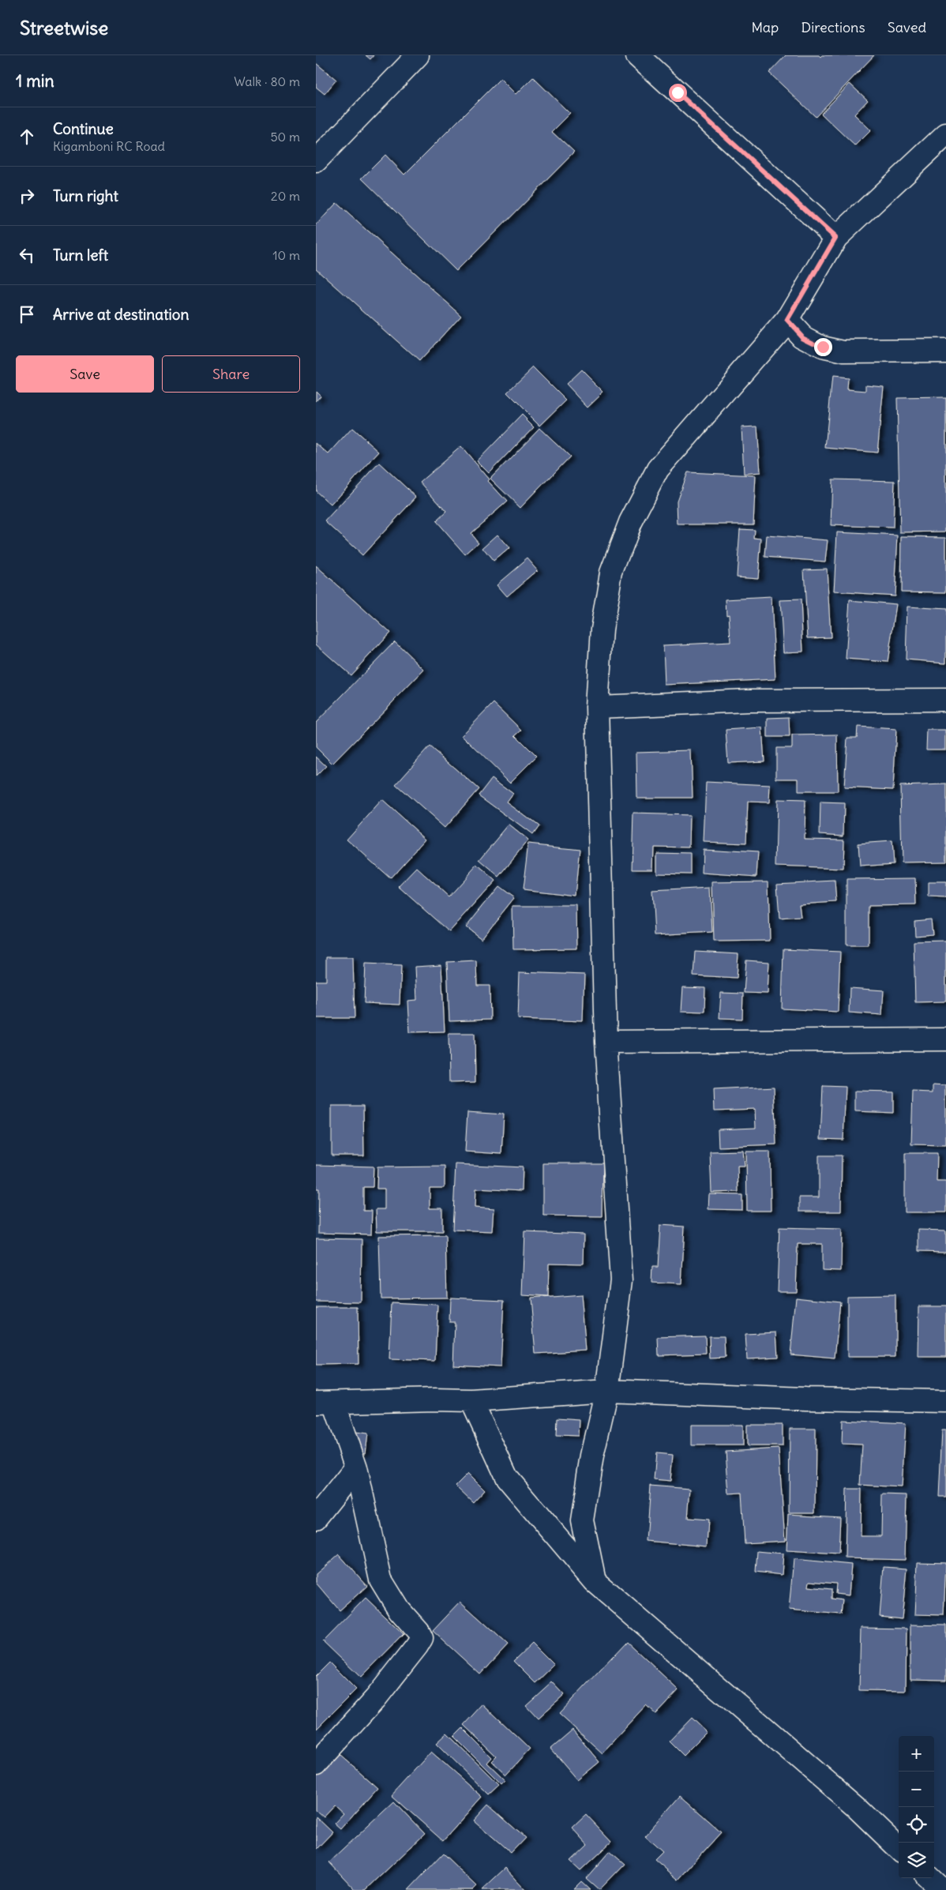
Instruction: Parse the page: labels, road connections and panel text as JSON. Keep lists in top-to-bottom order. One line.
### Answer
{"page":{"header":"Streetwise","nav":["Map","Directions","Saved"],"heading":["1 min","Walk · 80 m"],"list":[["Continue","Kigamboni RC Road","50 m"],["Turn right","20 m"],["Turn left","10 m"],"Arrive at destination"],"buttons":["Save","Share"],"map_buttons":["+","−"]}}
